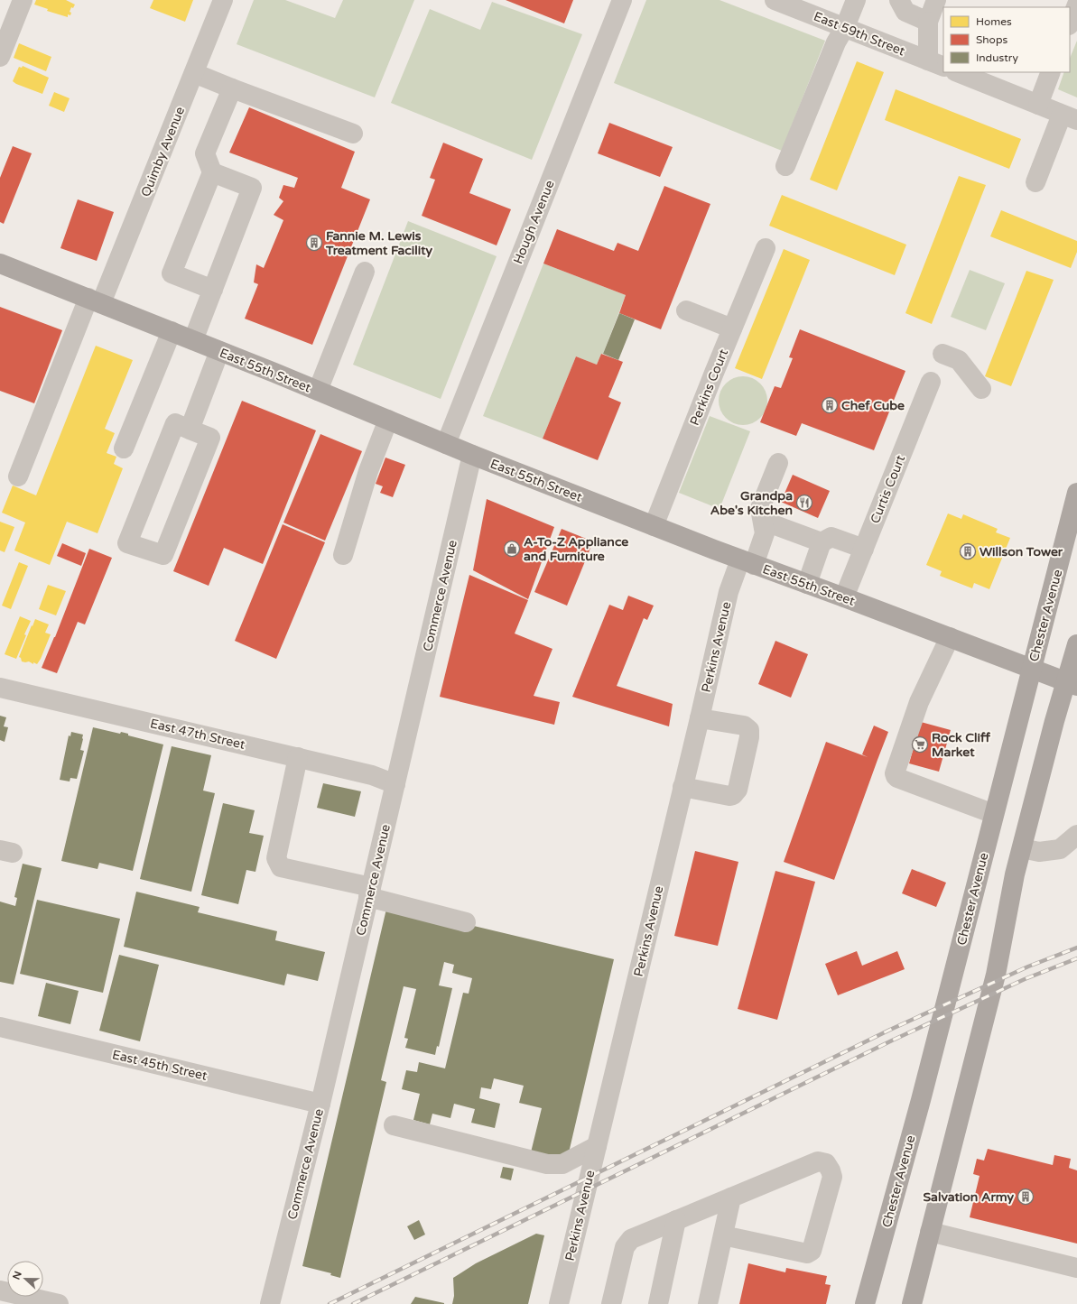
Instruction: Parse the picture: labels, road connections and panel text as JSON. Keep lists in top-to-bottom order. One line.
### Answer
{"streets":{"main road":["East 55th Street","Chester Avenue"],"street":["East 59th Street","Quimby Avenue","Hough Avenue","Perkins Court","Curtis Court","Commerce Avenue","Perkins Avenue","East 47th Street","East 45th Street"]},"crossings":[["Quimby Avenue","East 55th Street"],["Hough Avenue","East 55th Street"],["East 55th Street","Perkins Court"],["East 55th Street","Curtis Court"],["East 55th Street","Commerce Avenue"],["East 55th Street","Chester Avenue"],["East 55th Street","Perkins Avenue"],["Commerce Avenue","East 47th Street"],["Commerce Avenue","East 45th Street"]],"places":{"building":["Fannie M. Lewis Treatment Facility","Chef Cube","Willson Tower","Salvation Army"],"restaurant":["Grandpa Abe's Kitchen"],"shop":["A-To-Z Appliance and Furniture"],"supermarket":["Rock Cliff Market"]},"legend":["Homes","Shops","Industry"],"north":"left"}
